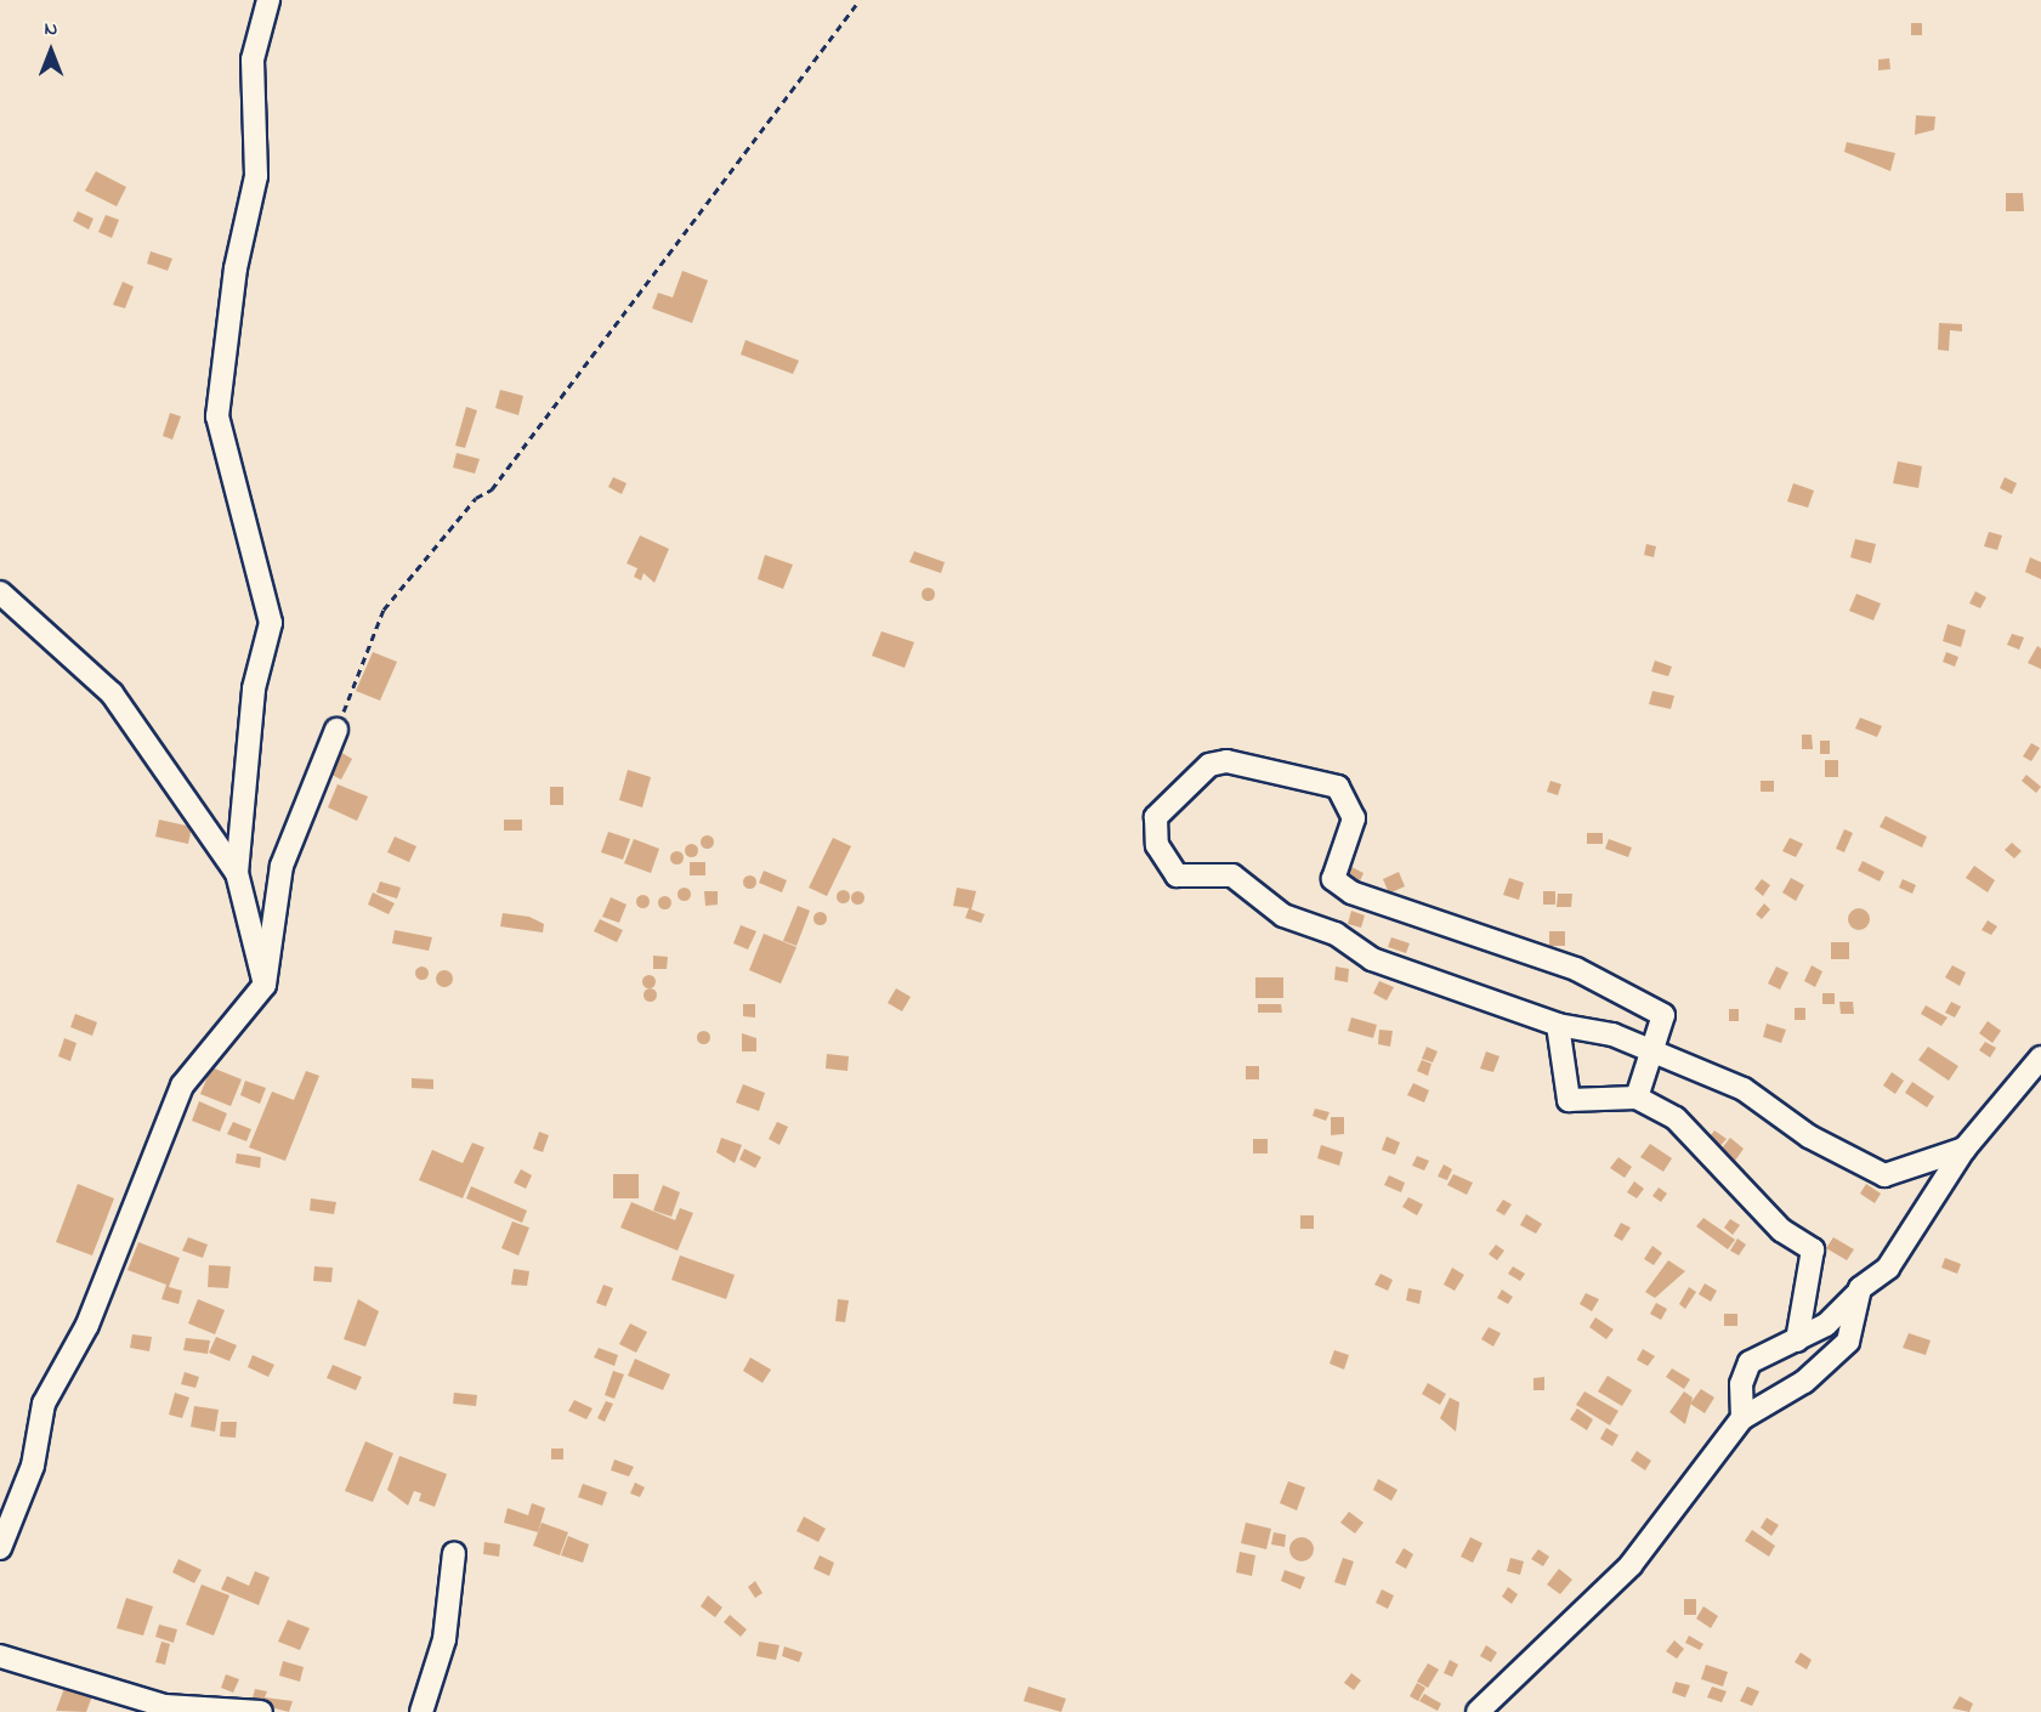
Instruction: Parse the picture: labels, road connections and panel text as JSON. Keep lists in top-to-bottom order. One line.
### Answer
{"north":"top"}
